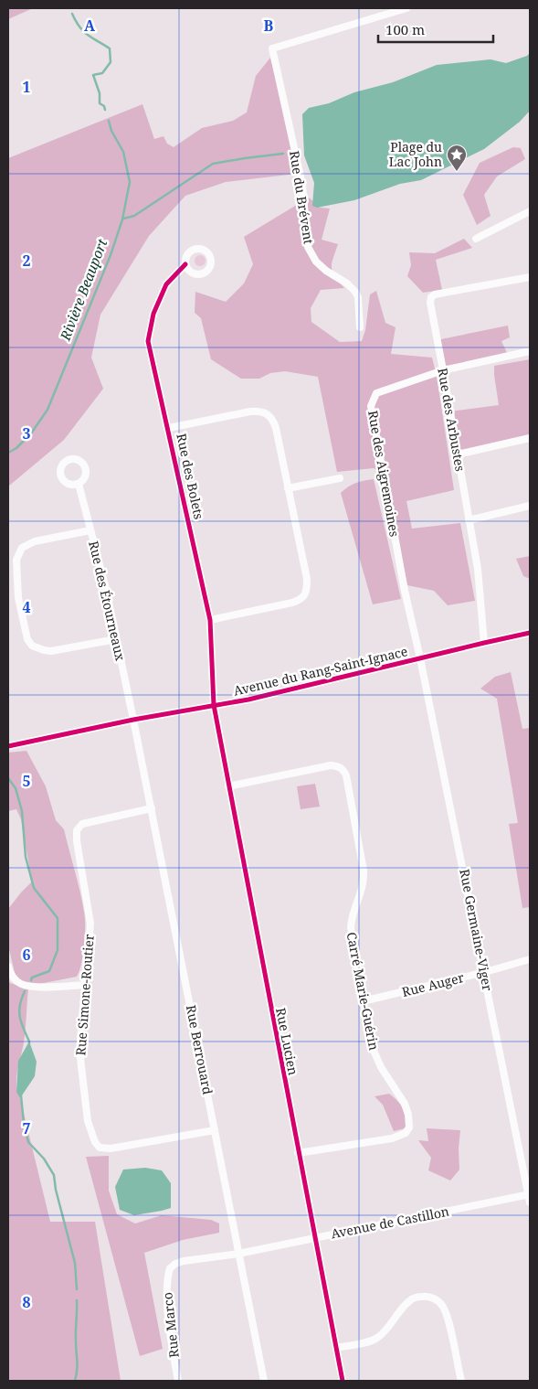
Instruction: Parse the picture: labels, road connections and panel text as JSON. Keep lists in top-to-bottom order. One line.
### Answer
{"streets":{"street":["Rue du Brévent","Rue des Arbustes","Rue des Aigremoines","Rue des Bolets","Rue des Étourneaux","Avenue du Rang-Saint-Ignace","Rue Germaine-Viger","Rue Auger","Carré Marie-Guérin","Rue Simone-Routier","Rue Lucien","Rue Berrouard","Avenue de Castillon","Rue Marco"]},"crossings":[["Rue des Arbustes","Rue des Aigremoines"],["Rue des Arbustes","Avenue du Rang-Saint-Ignace"],["Rue des Aigremoines","Avenue du Rang-Saint-Ignace"],["Rue des Aigremoines","Rue Germaine-Viger"],["Rue des Bolets","Avenue du Rang-Saint-Ignace"],["Rue des Bolets","Rue Lucien"],["Rue des Étourneaux","Avenue du Rang-Saint-Ignace"],["Rue des Étourneaux","Rue Berrouard"],["Avenue du Rang-Saint-Ignace","Rue Germaine-Viger"],["Avenue du Rang-Saint-Ignace","Rue Lucien"],["Avenue du Rang-Saint-Ignace","Rue Berrouard"],["Rue Germaine-Viger","Rue Auger"],["Rue Germaine-Viger","Avenue de Castillon"],["Rue Auger","Carré Marie-Guérin"],["Carré Marie-Guérin","Rue Lucien"],["Rue Simone-Routier","Rue Berrouard"],["Rue Lucien","Avenue de Castillon"],["Rue Berrouard","Avenue de Castillon"],["Avenue de Castillon","Rue Marco"]],"water":["Rivière Beauport"],"places":{"place":["Plage du Lac John"]},"scale_bar":"100 m","grid":{"columns":["A","B"],"rows":["1","2","3","4","5","6","7","8"]}}
